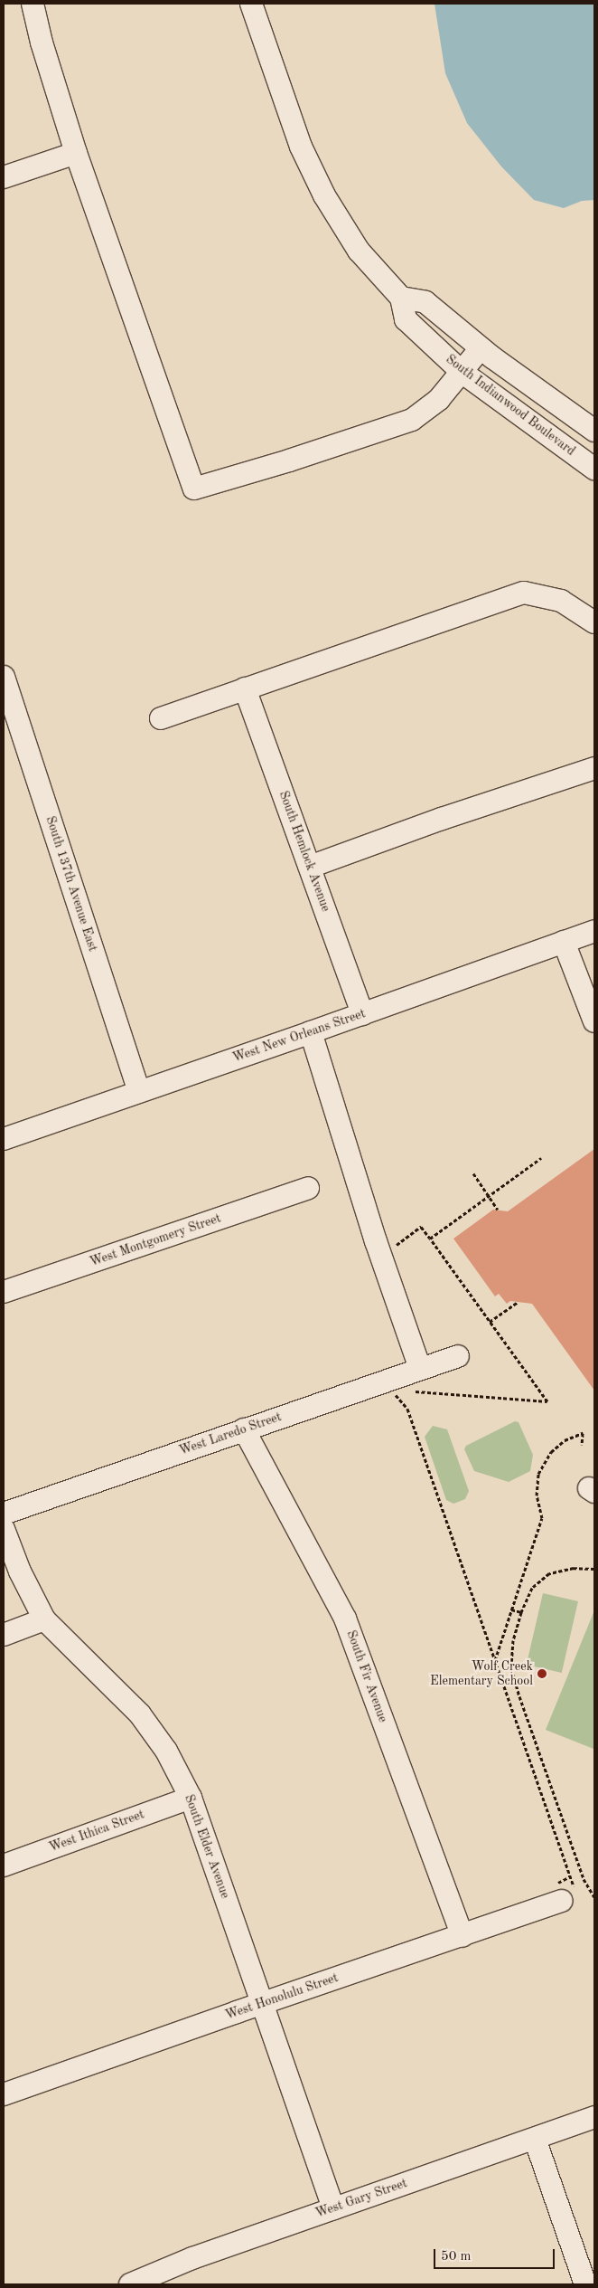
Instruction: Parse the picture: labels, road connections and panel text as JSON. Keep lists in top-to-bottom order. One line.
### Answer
{"streets":{"street":["South Indianwood Boulevard","South Hemlock Avenue","South 137th Avenue East","West New Orleans Street","West Montgomery Street","West Laredo Street","South Fir Avenue","West Ithica Street","South Elder Avenue","West Honolulu Street","West Gary Street"]},"crossings":[["South Hemlock Avenue","West New Orleans Street"],["South 137th Avenue East","West New Orleans Street"],["West Laredo Street","South Fir Avenue"],["South Fir Avenue","West Honolulu Street"],["West Ithica Street","South Elder Avenue"],["South Elder Avenue","West Honolulu Street"],["South Elder Avenue","West Gary Street"]],"places":["Wolf Creek Elementary School"],"scale_bar":"50 m"}
